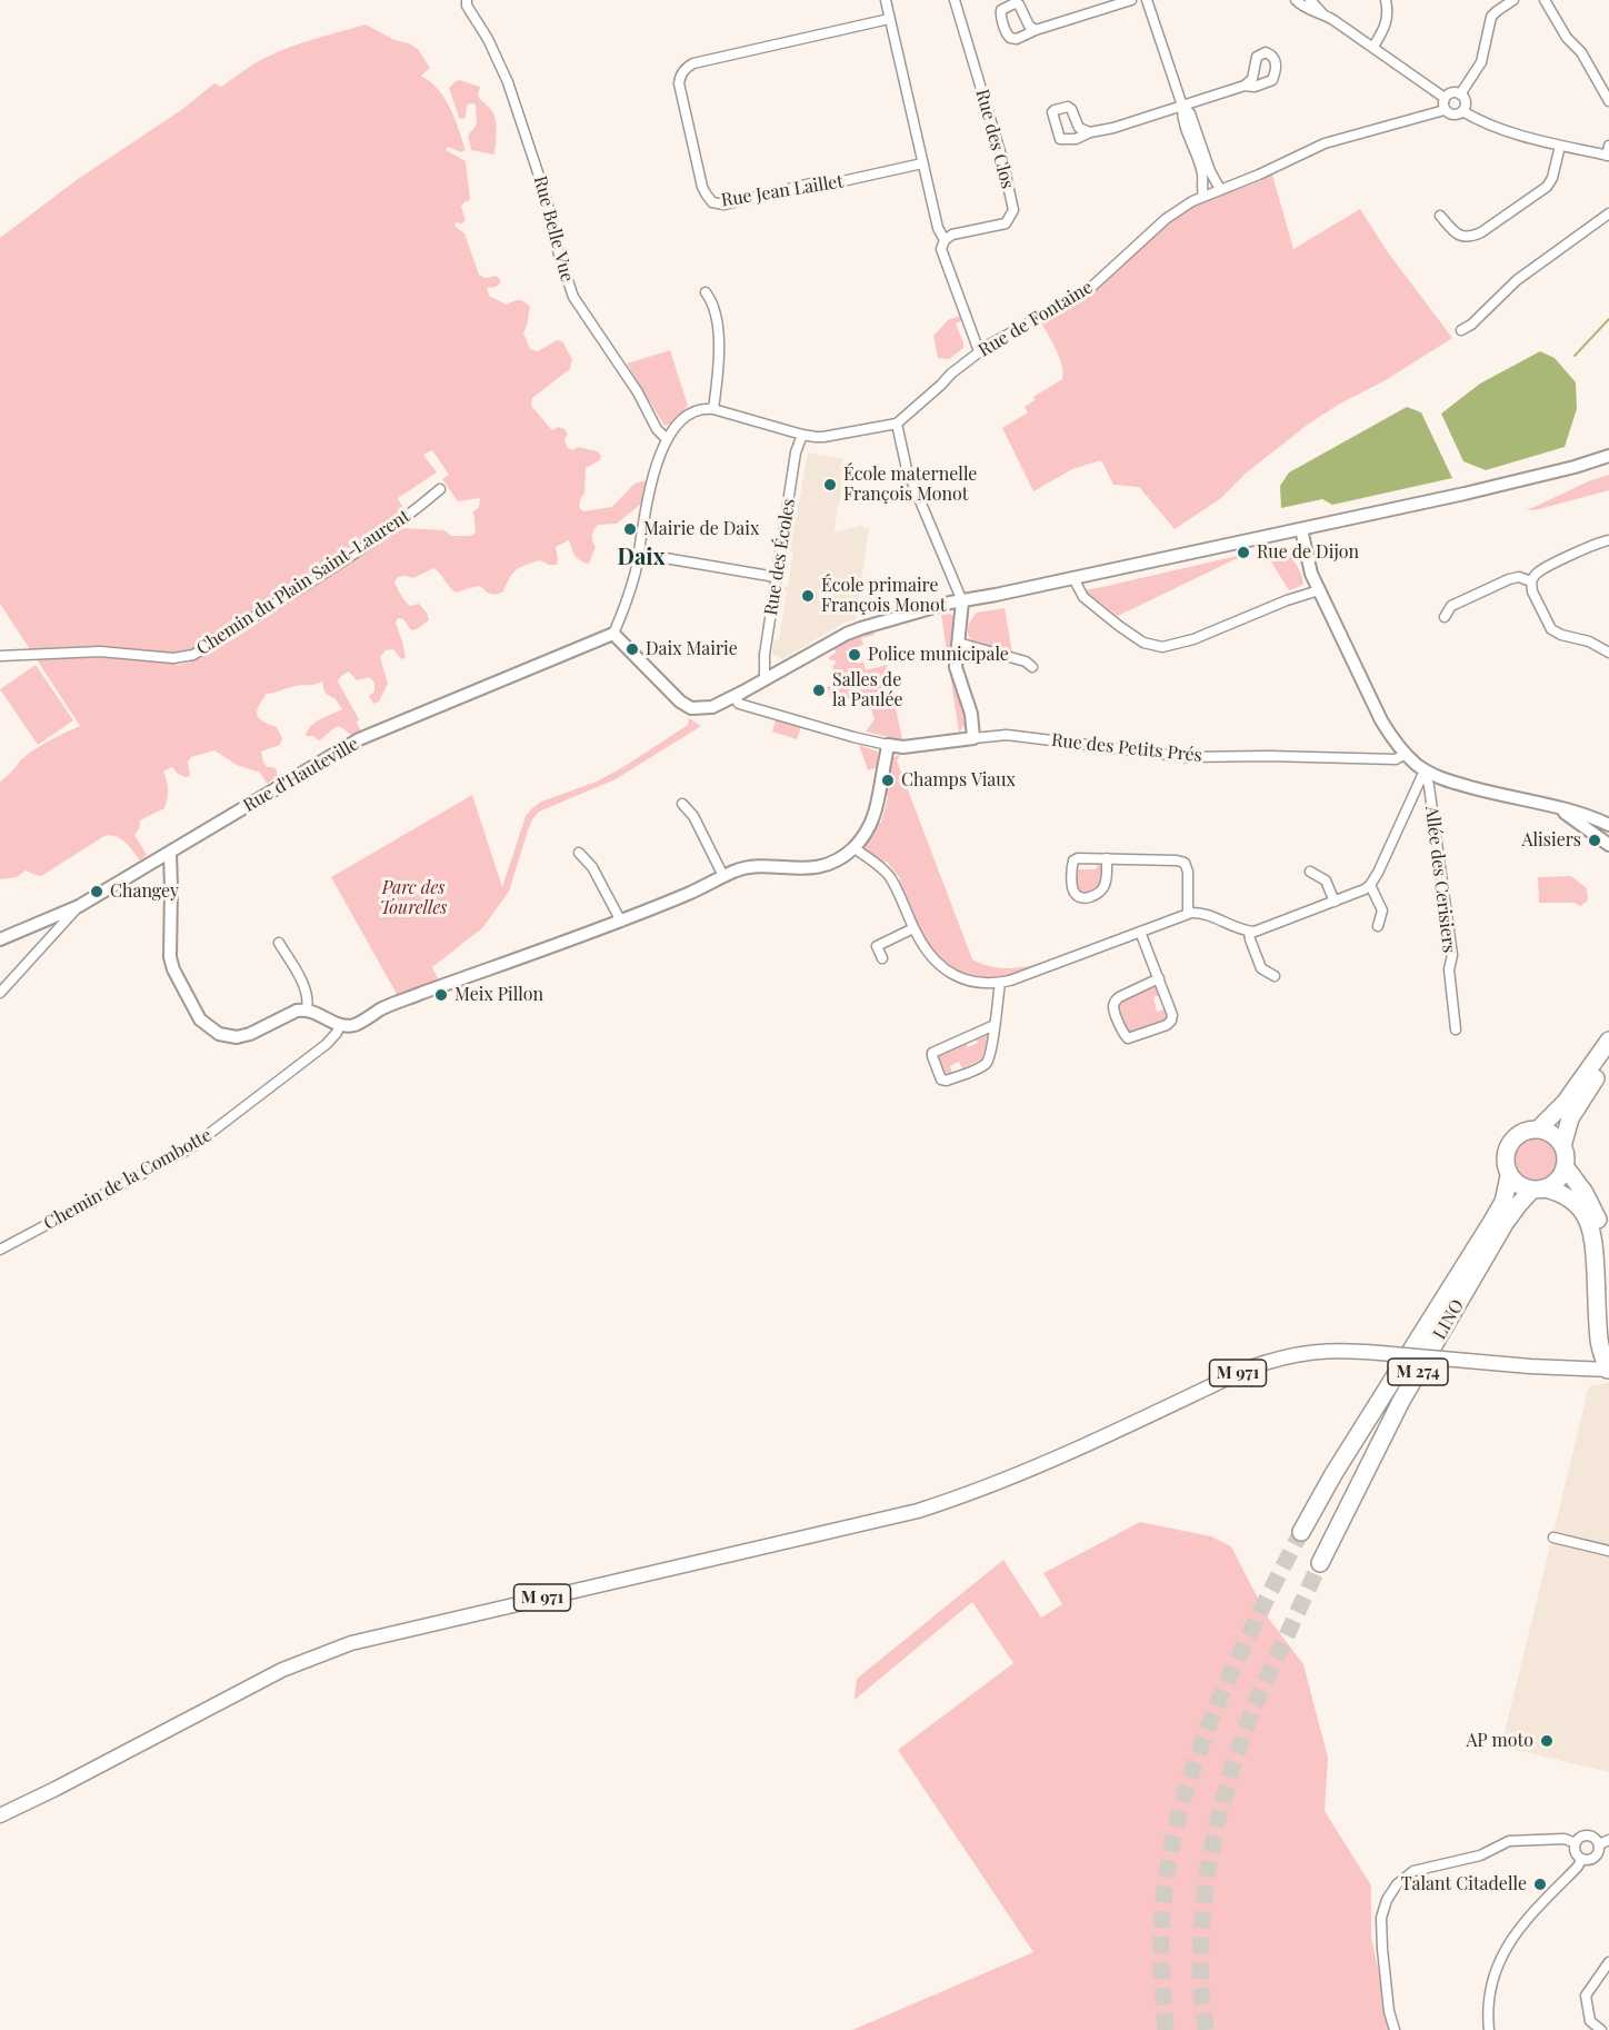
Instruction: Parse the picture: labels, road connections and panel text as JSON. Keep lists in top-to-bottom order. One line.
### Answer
{"streets":{"highway":["LINO","M 274"],"main road":["M 971"],"street":["Rue des Clos","Rue Jean Laillet","Rue Belle Vue","Rue de Fontaine","Rue des Écoles","Chemin du Plain Saint-Laurent","Rue des Petits Prés","Rue d'Hauteville","Allée des Cerisiers","Chemin de la Combotte"]},"districts":["Daix"],"parks":["Parc des Tourelles"],"places":["École maternelle François Monot","Mairie de Daix","Rue de Dijon","École primaire François Monot","Daix Mairie","Police municipale","Salles de la Paulée","Champs Viaux","Alisiers","Changey","Meix Pillon","AP moto","Talant Citadelle"]}
